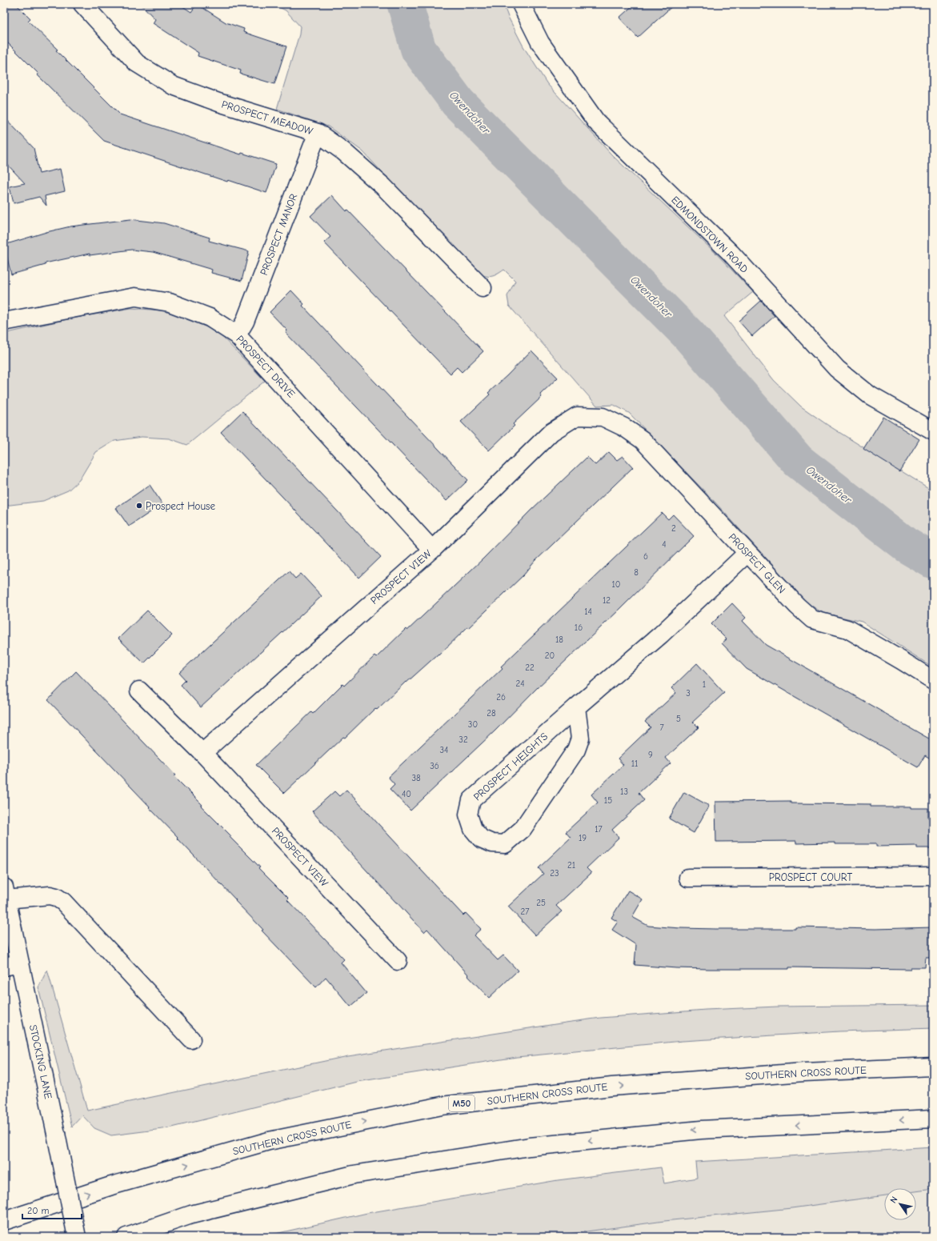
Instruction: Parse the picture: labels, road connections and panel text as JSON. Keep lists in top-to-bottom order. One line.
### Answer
{"streets":{"main road":["PROSPECT MEADOW","PROSPECT MANOR","EDMONDSTOWN ROAD","PROSPECT DRIVE","PROSPECT GLEN","PROSPECT VIEW","PROSPECT HEIGHTS","PROSPECT COURT","STOCKING LANE","SOUTHERN CROSS ROUTE","M50"]},"crossings":[["PROSPECT MEADOW","PROSPECT MANOR"],["PROSPECT MANOR","PROSPECT DRIVE"],["PROSPECT DRIVE","PROSPECT VIEW"],["PROSPECT GLEN","PROSPECT VIEW"],["PROSPECT GLEN","PROSPECT HEIGHTS"]],"water":["Owendoher"],"places":["Prospect House"],"house_numbers":["2","4","6","8","10","12","14","16","18","20","22","24","1","3","26","28","5","30","7","32","34","9","11","36","38","13","40","15","17","19","21","23","25","27"],"scale_bar":"20 m","north":"top left"}
